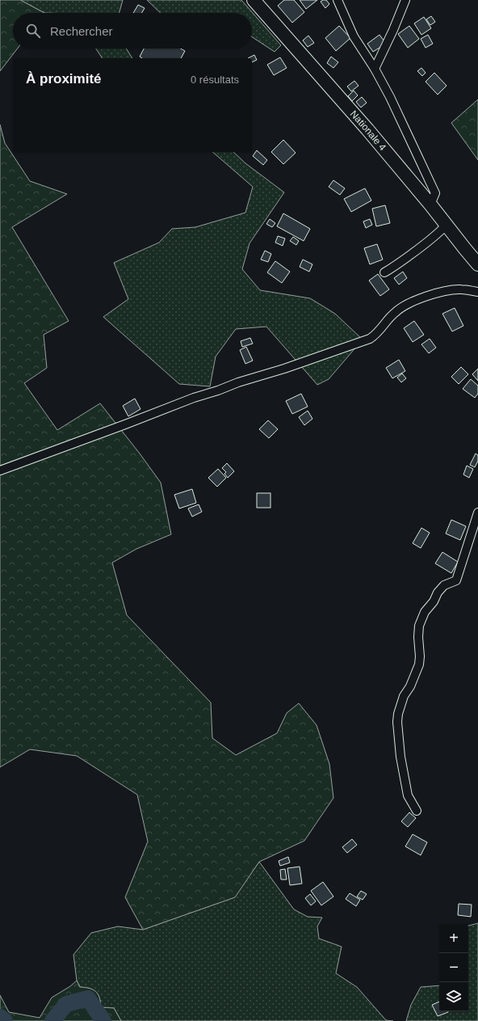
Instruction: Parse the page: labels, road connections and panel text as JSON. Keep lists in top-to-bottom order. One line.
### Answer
{"streets":{"highway":["Nationale 4"]},"page":{"search":"Rechercher","heading":["À proximité","0 résultats"],"map_buttons":["+","−"]}}
